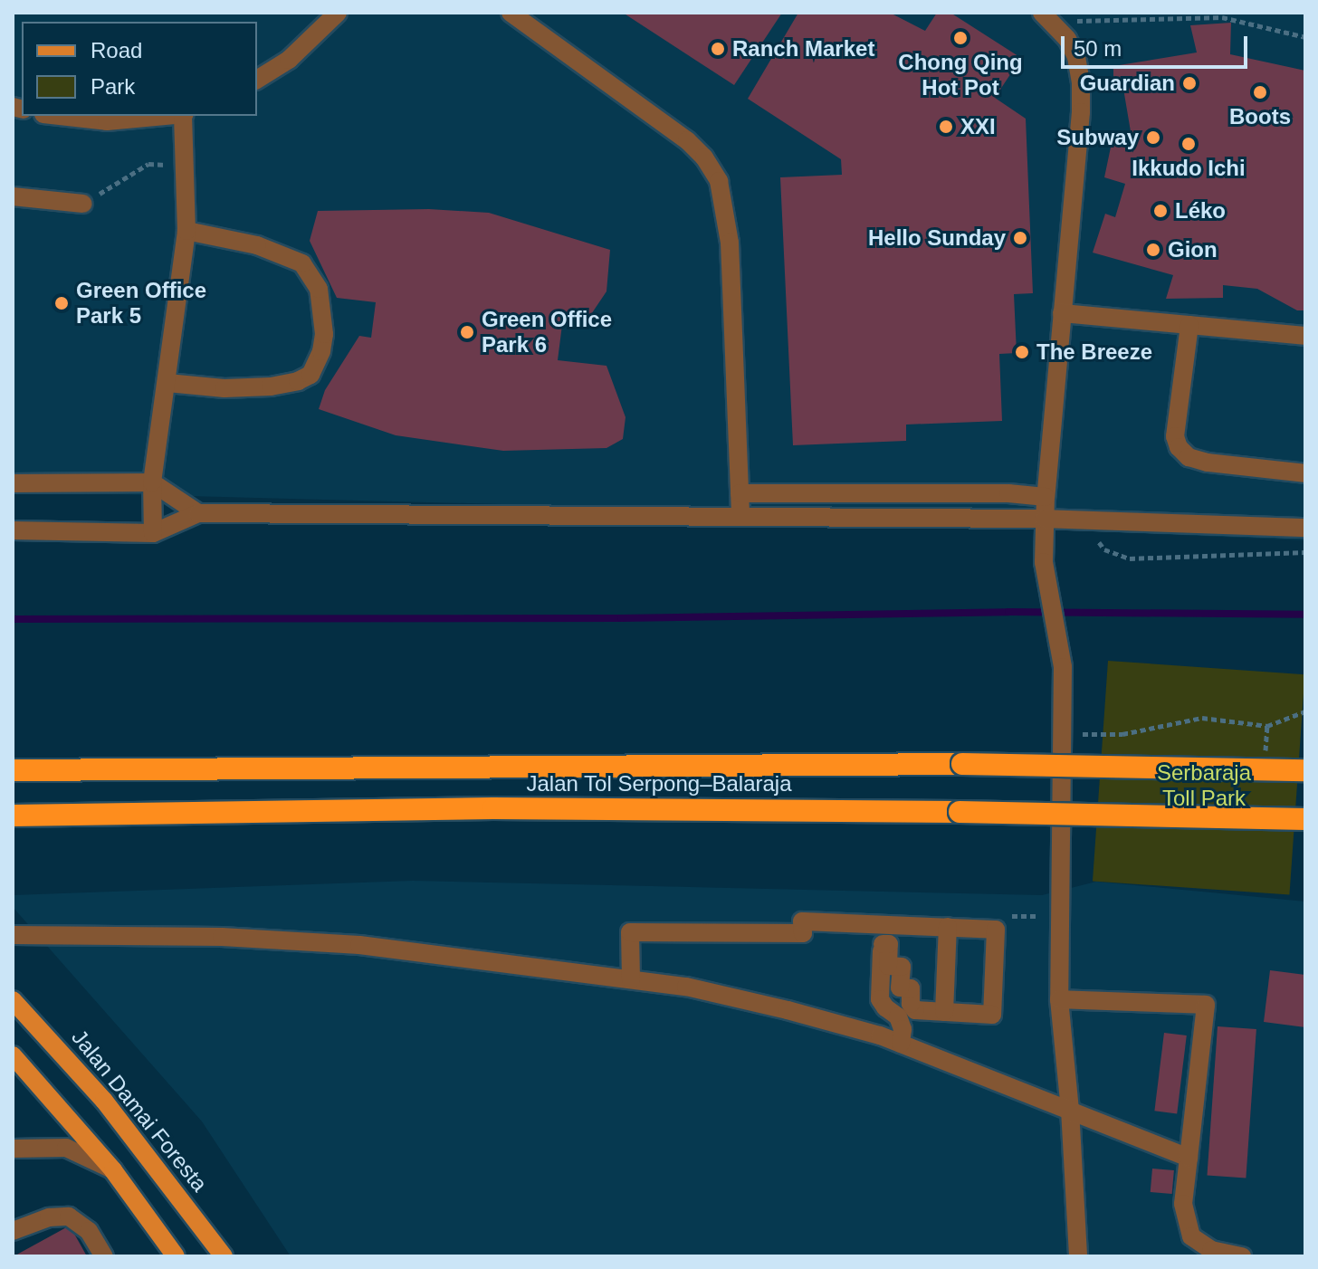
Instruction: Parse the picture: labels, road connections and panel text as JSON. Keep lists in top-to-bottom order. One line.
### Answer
{"streets":{"highway":["Jalan Tol Serpong–Balaraja"],"main road":["Jalan Damai Foresta"]},"parks":["Serbaraja Toll Park"],"places":["Chong Qing Hot Pot","Ranch Market","Guardian","Boots","XXI","Subway","Ikkudo Ichi","Léko","Hello Sunday","Gion","Green Office Park 5","Green Office Park 6","The Breeze"],"legend":["Road","Park"],"scale_bar":"50 m"}
